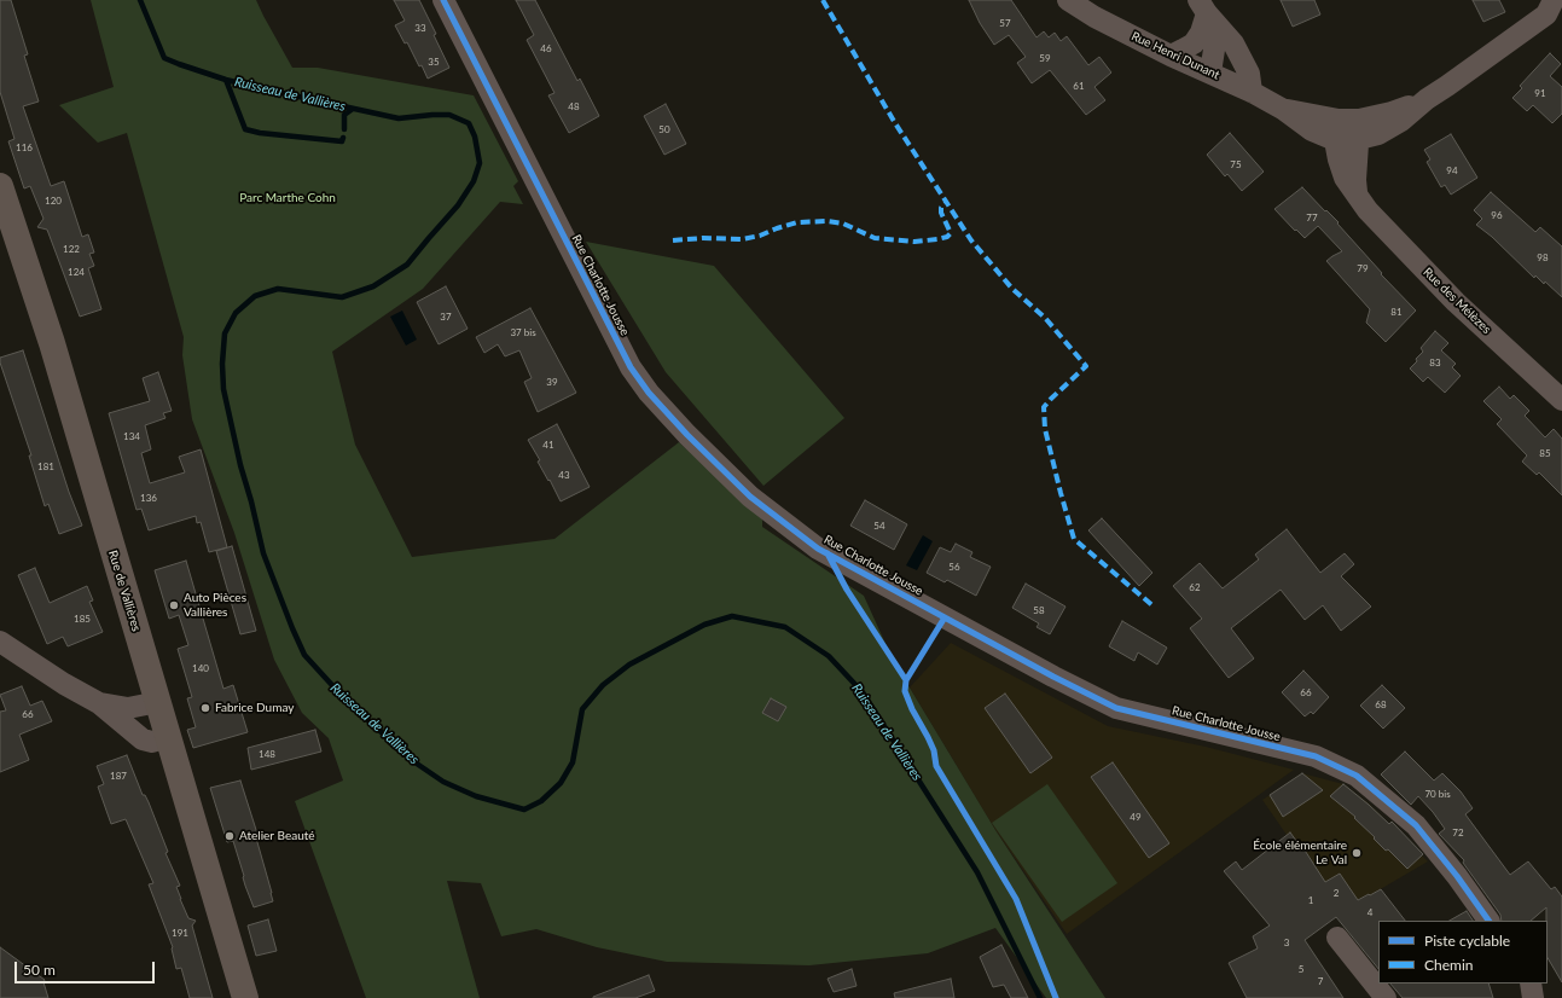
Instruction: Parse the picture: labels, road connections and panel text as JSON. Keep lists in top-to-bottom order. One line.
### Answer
{"streets":{"main road":["Rue de Vallières"],"street":["Rue Henri Dunant","Rue Charlotte Jousse","Rue des Mélèzes"]},"crossings":[["Rue Henri Dunant","Rue des Mélèzes"]],"water":["Ruisseau de Vallières"],"parks":["Parc Marthe Cohn"],"places":["Auto Pièces Vallières","Fabrice Dumay","Atelier Beauté","École élémentaire Le Val"],"house_numbers":["57","33","46","59","35","61","91","48","50","116","75","94","120","96","77","122","98","79","124","81","37","37 bis","83","39","134","41","85","181","43","136","54","56","62","58","185","140","66","68","66","148","187","70 bis","49","72","2","1","4","191","3","5","7"],"legend":["Piste cyclable","Chemin"],"scale_bar":"50 m"}
